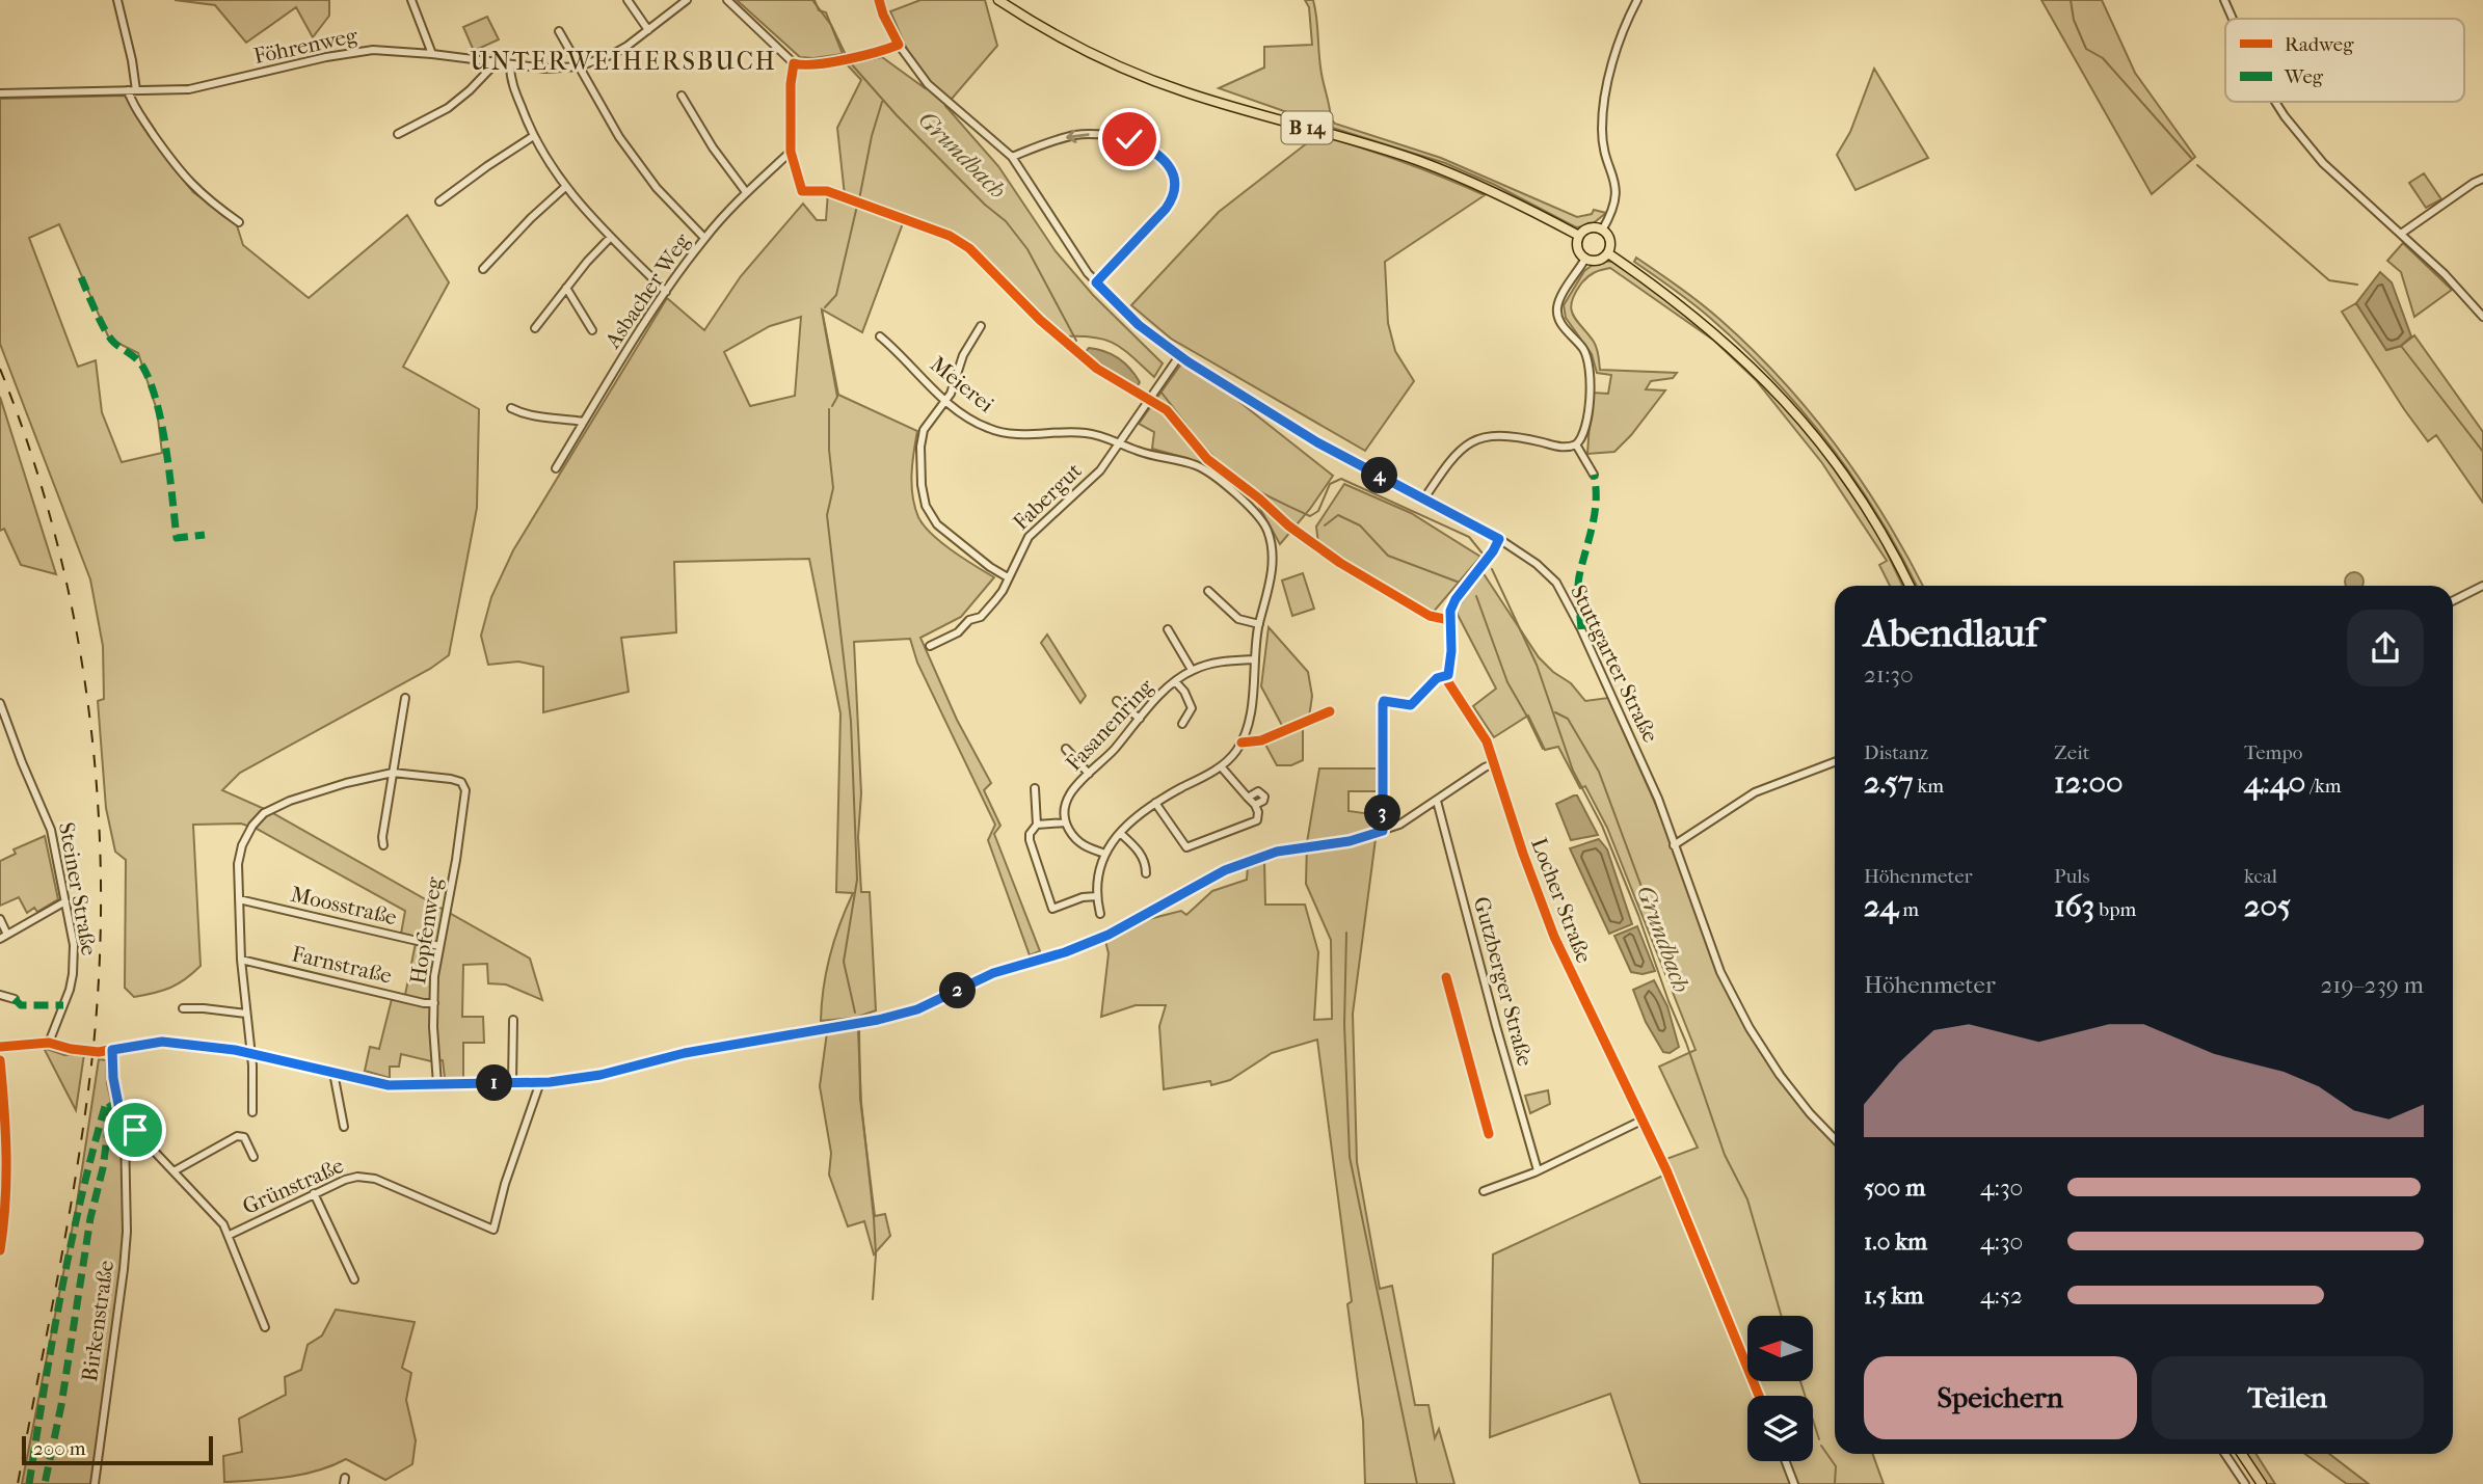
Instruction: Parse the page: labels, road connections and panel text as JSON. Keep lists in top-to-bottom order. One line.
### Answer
{"streets":{"main road":["B 14"],"street":["Föhrenweg","Asbacher Weg","Meierei","Fabergut","Stuttgarter Straße","Fasanenring","Steiner Straße","Locher Straße","Moosstraße","Hopfenweg","Farnstraße","Gutzberger Straße","Grünstraße","Birkenstraße"]},"crossings":[["Meierei","Fabergut"],["Fabergut","Stuttgarter Straße"],["Stuttgarter Straße","Locher Straße"],["Moosstraße","Hopfenweg"],["Hopfenweg","Farnstraße"]],"districts":["UNTERWEIHERSBUCH"],"water":["Grundbach"],"legend":["Radweg","Weg"],"scale_bar":"200 m","north":"left","page":{"pins":["4","3","2","1"],"heading":["Abendlauf","21:30"],"stats":[["Distanz","2.57 km"],["Zeit","12:00"],["Tempo","4:40 /km"],["Höhenmeter","24 m"],["Puls","163 bpm"],["kcal","205"]],"chart":["Höhenmeter","219–239 m"],"list":[{"name":"500 m","note":"4:30"},{"name":"1.0 km","note":"4:30"},{"name":"1.5 km","note":"4:52"}],"buttons":["Speichern","Teilen"],"scale":"200 m"}}
